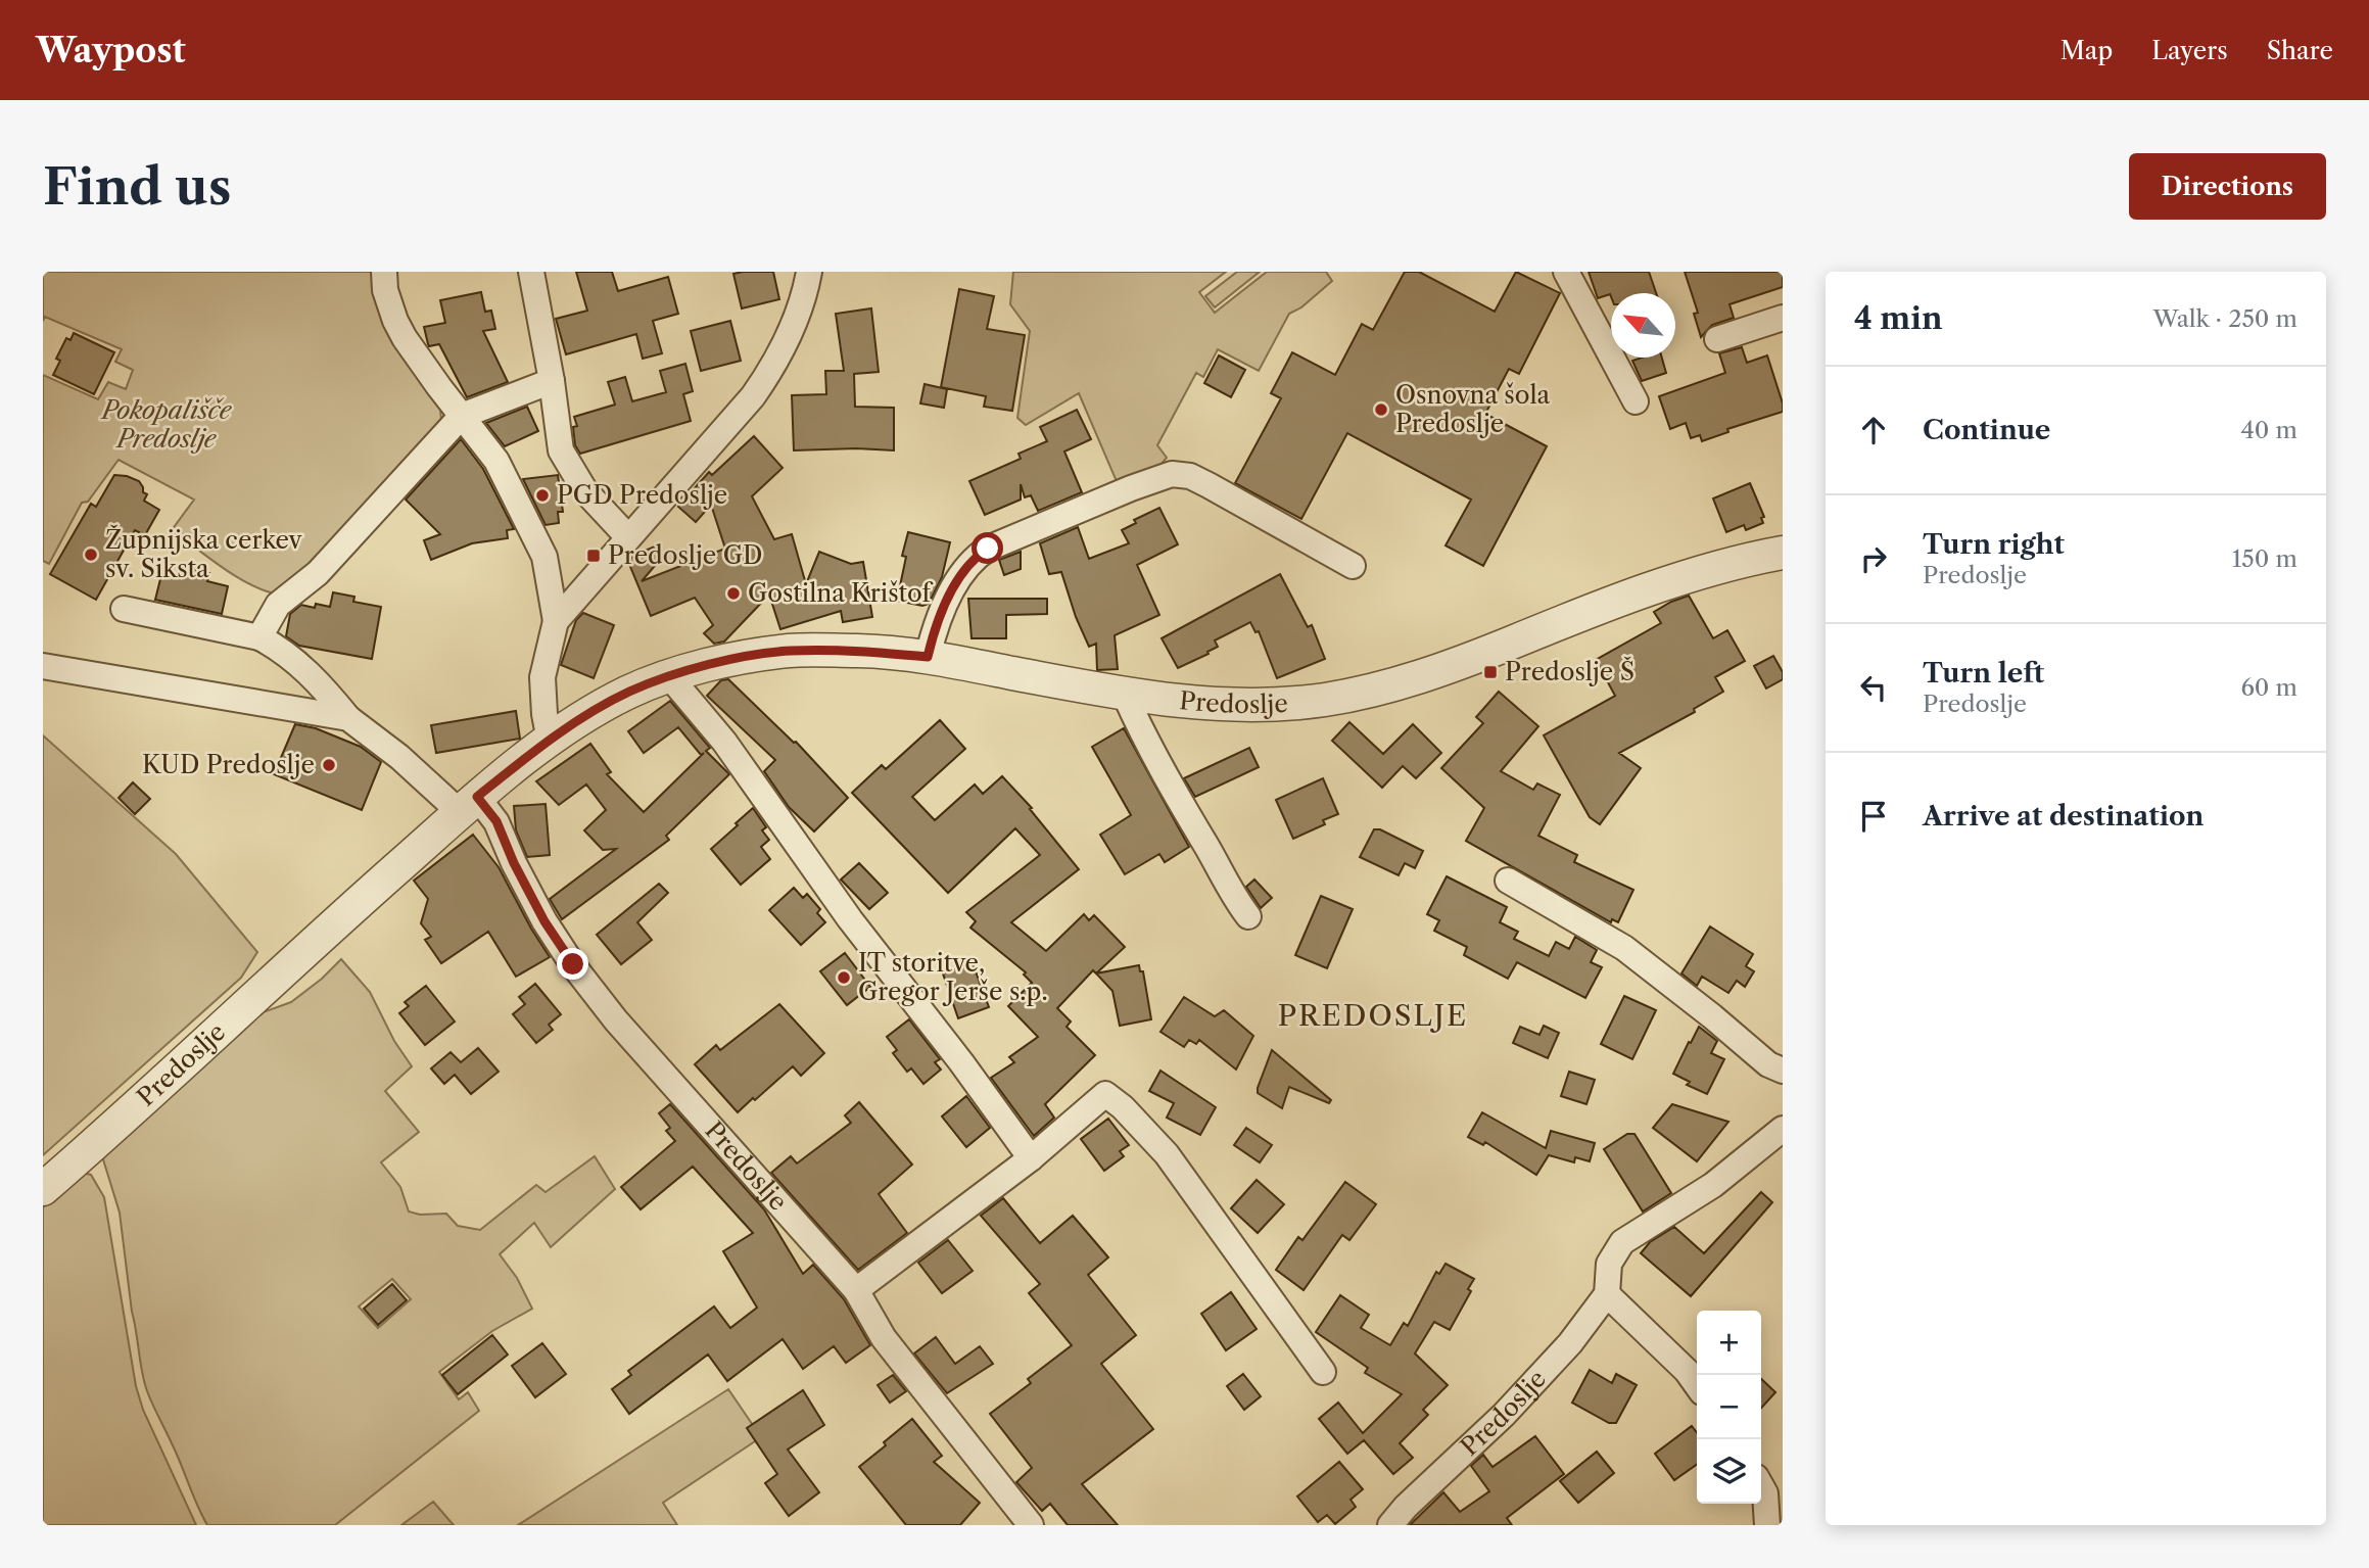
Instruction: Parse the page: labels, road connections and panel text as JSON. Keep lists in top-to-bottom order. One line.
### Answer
{"streets":{"street":["Predoslje"]},"districts":["PREDOSLJE"],"parks":["Pokopališče Predoslje"],"places":{"other":["Osnovna šola Predoslje","PGD Predoslje","Župnijska cerkev sv. Siksta","Gostilna Krištof","KUD Predoslje","IT storitve, Gregor Jerše s.p."],"transit":["Predoslje GD","Predoslje Š"]},"north":"top left","page":{"header":"Waypost","nav":["Map","Layers","Share"],"buttons":"Directions","title":"Find us","heading":["4 min","Walk · 250 m"],"list":[["Continue","40 m"],["Turn right","Predoslje","150 m"],["Turn left","Predoslje","60 m"],"Arrive at destination"],"map_buttons":["+","−"]}}
